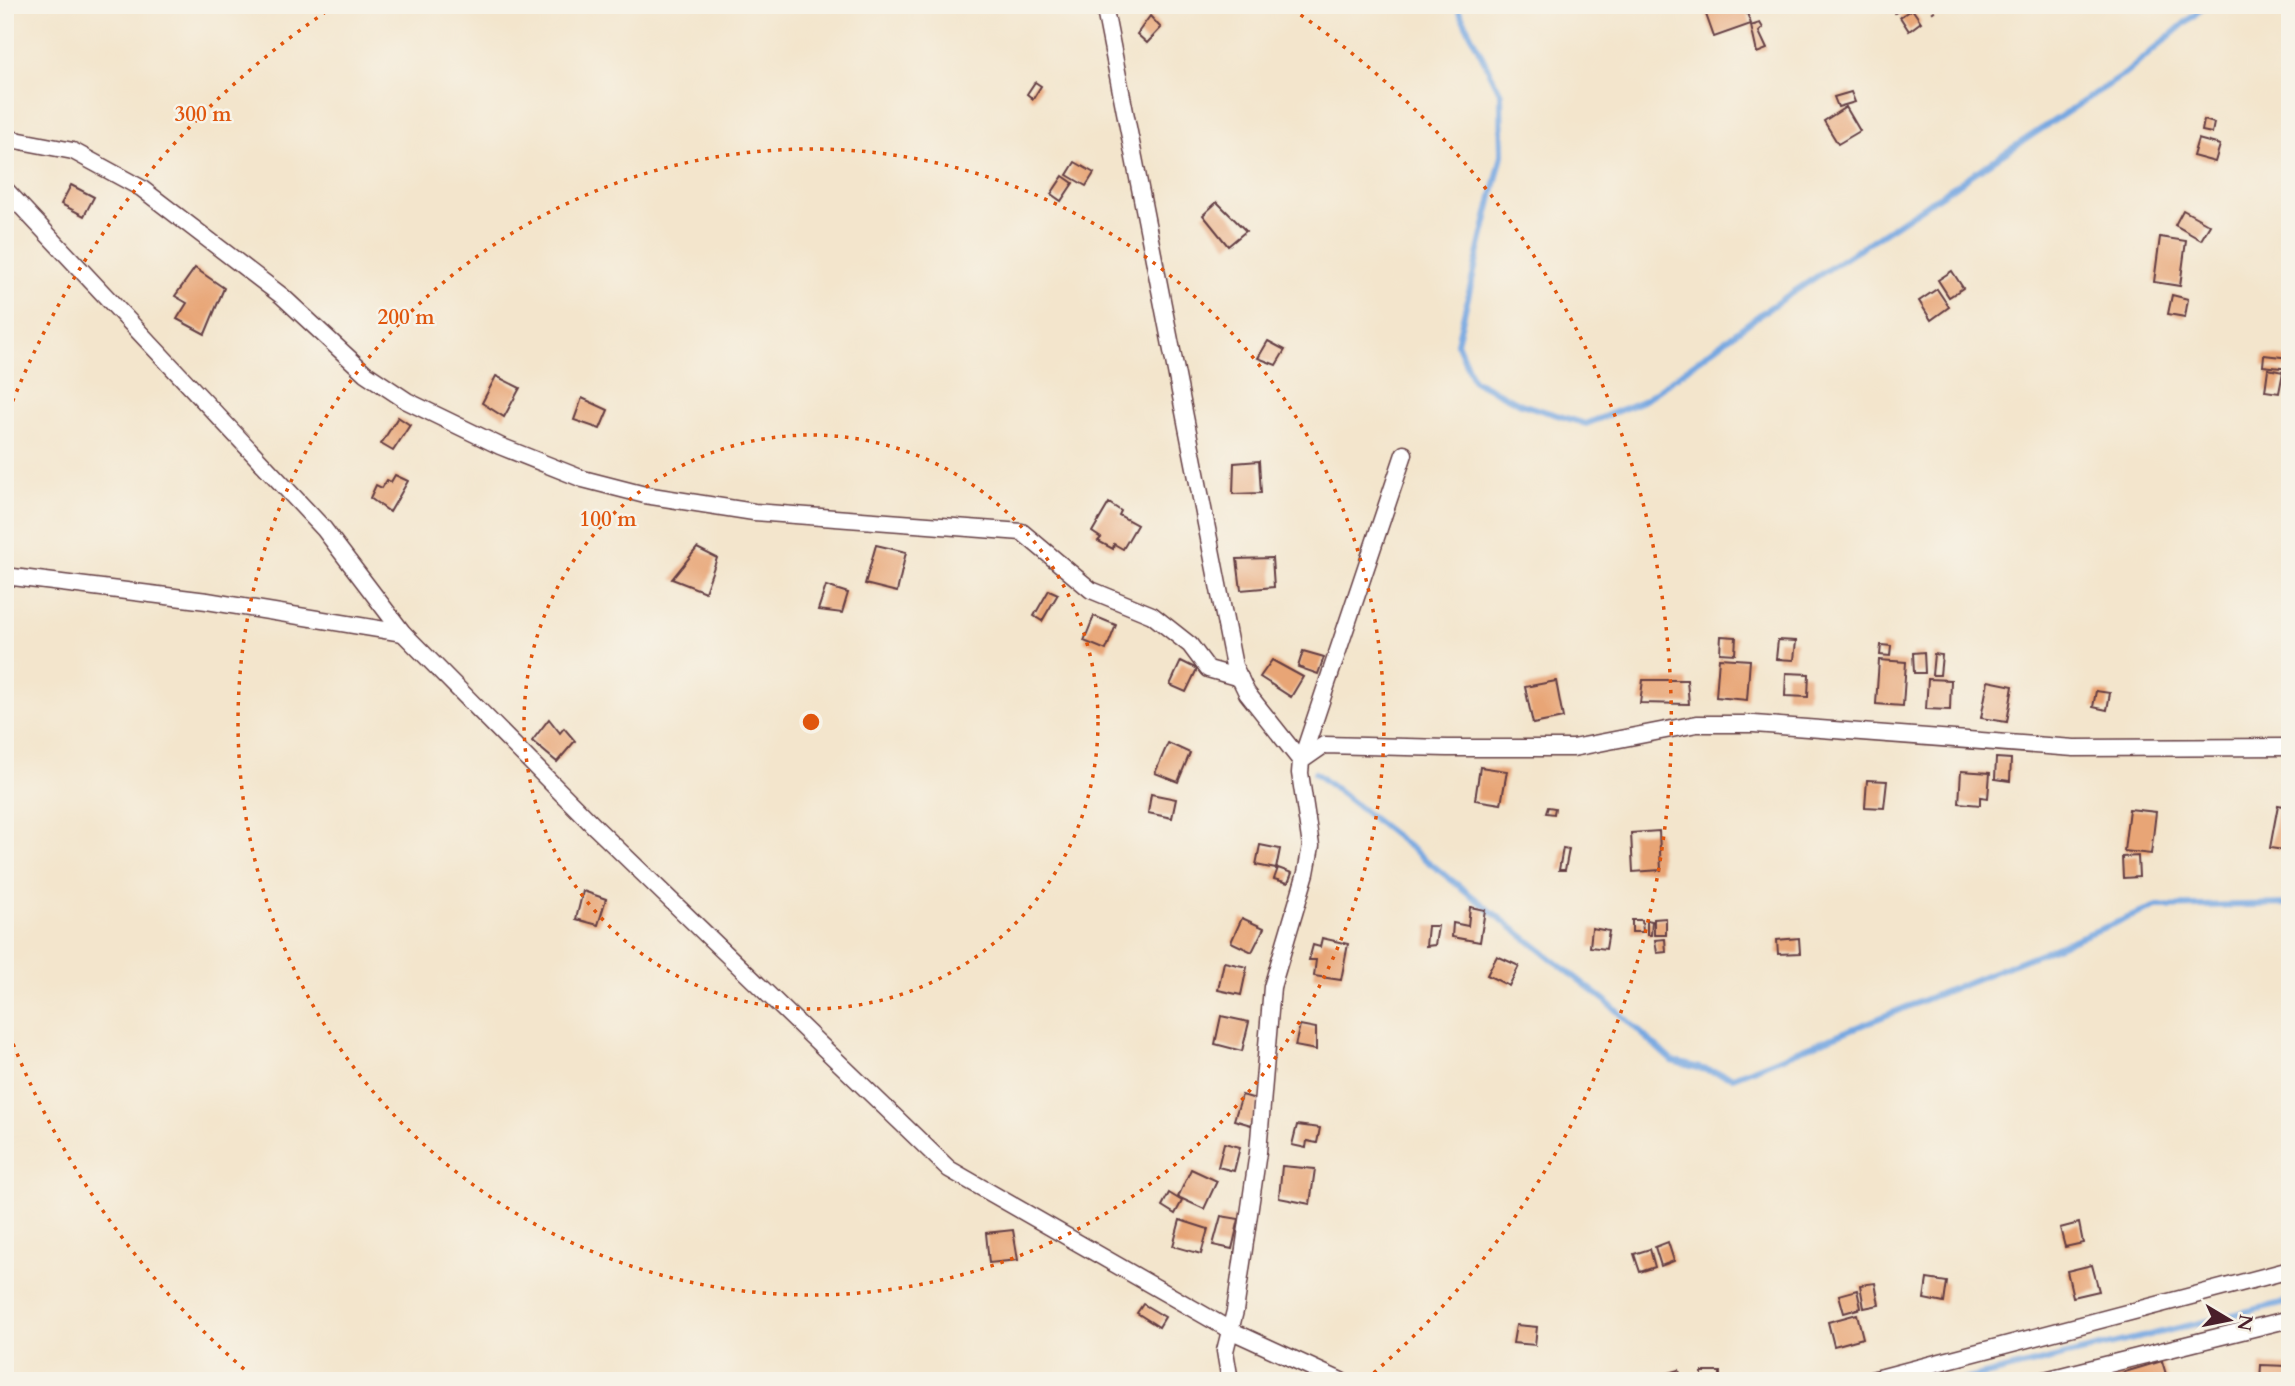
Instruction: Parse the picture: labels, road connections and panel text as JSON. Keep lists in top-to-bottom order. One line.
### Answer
{"north":"right","rings":["300 m","200 m","100 m"]}
